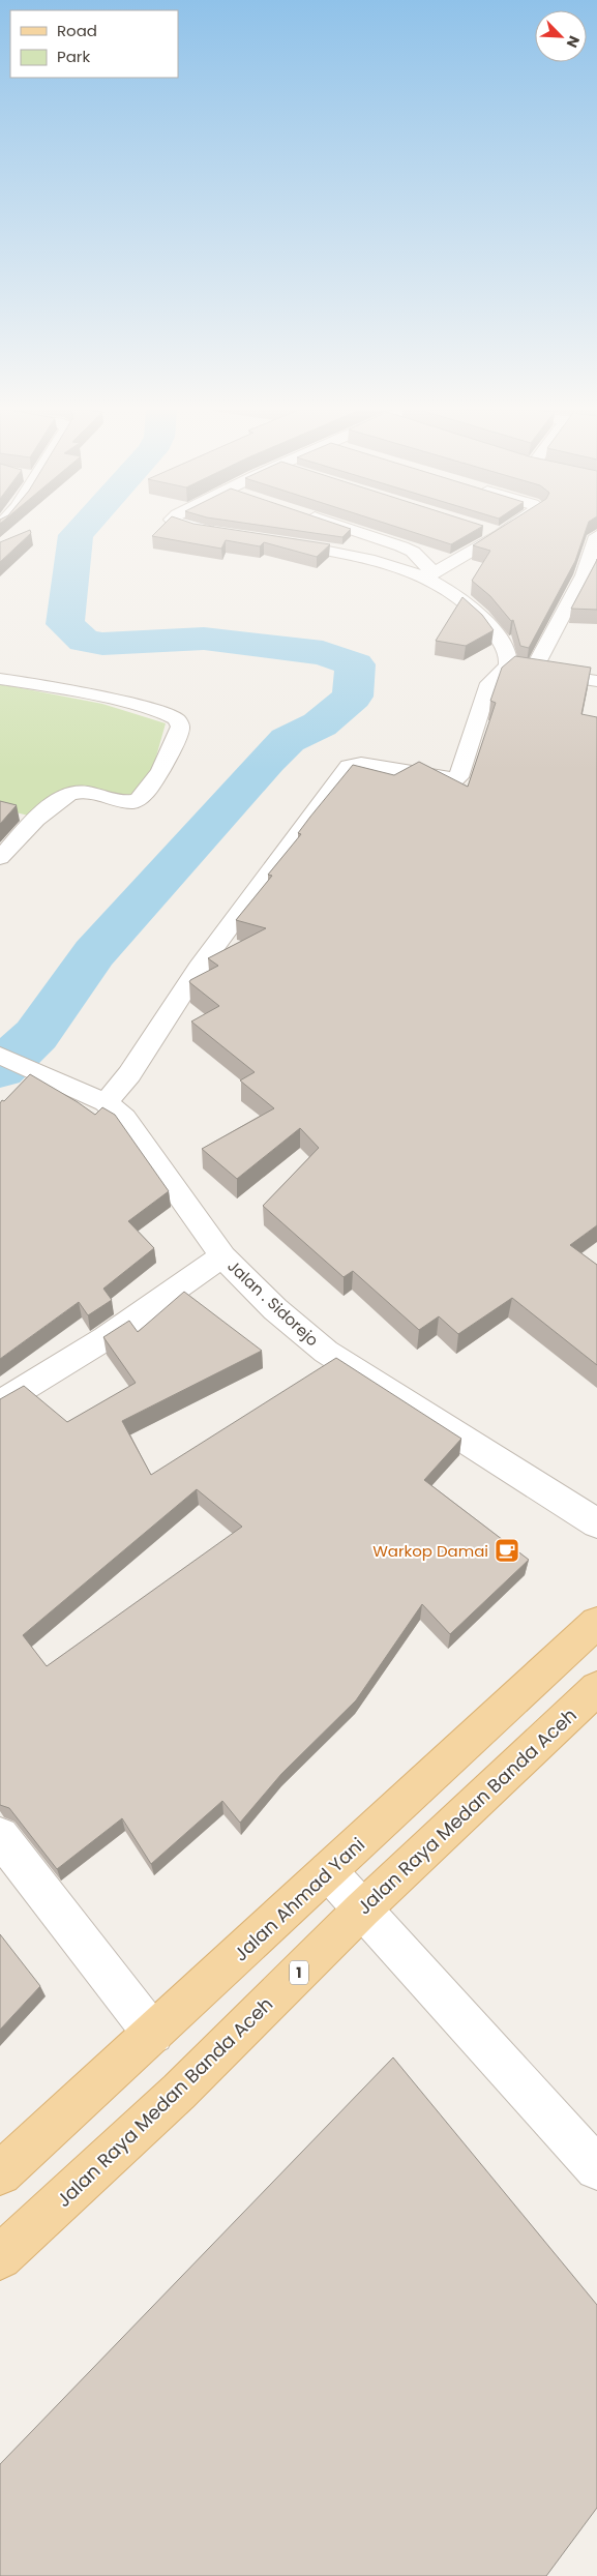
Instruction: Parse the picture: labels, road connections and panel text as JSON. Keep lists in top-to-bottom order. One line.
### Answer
{"streets":{"main road":["Jalan Raya Medan Banda Aceh","Jalan Ahmad Yani","1"],"street":["Jalan . Sidorejo"]},"places":{"cafe":["Warkop Damai"]},"legend":["Road","Park"],"north":"bottom right"}
